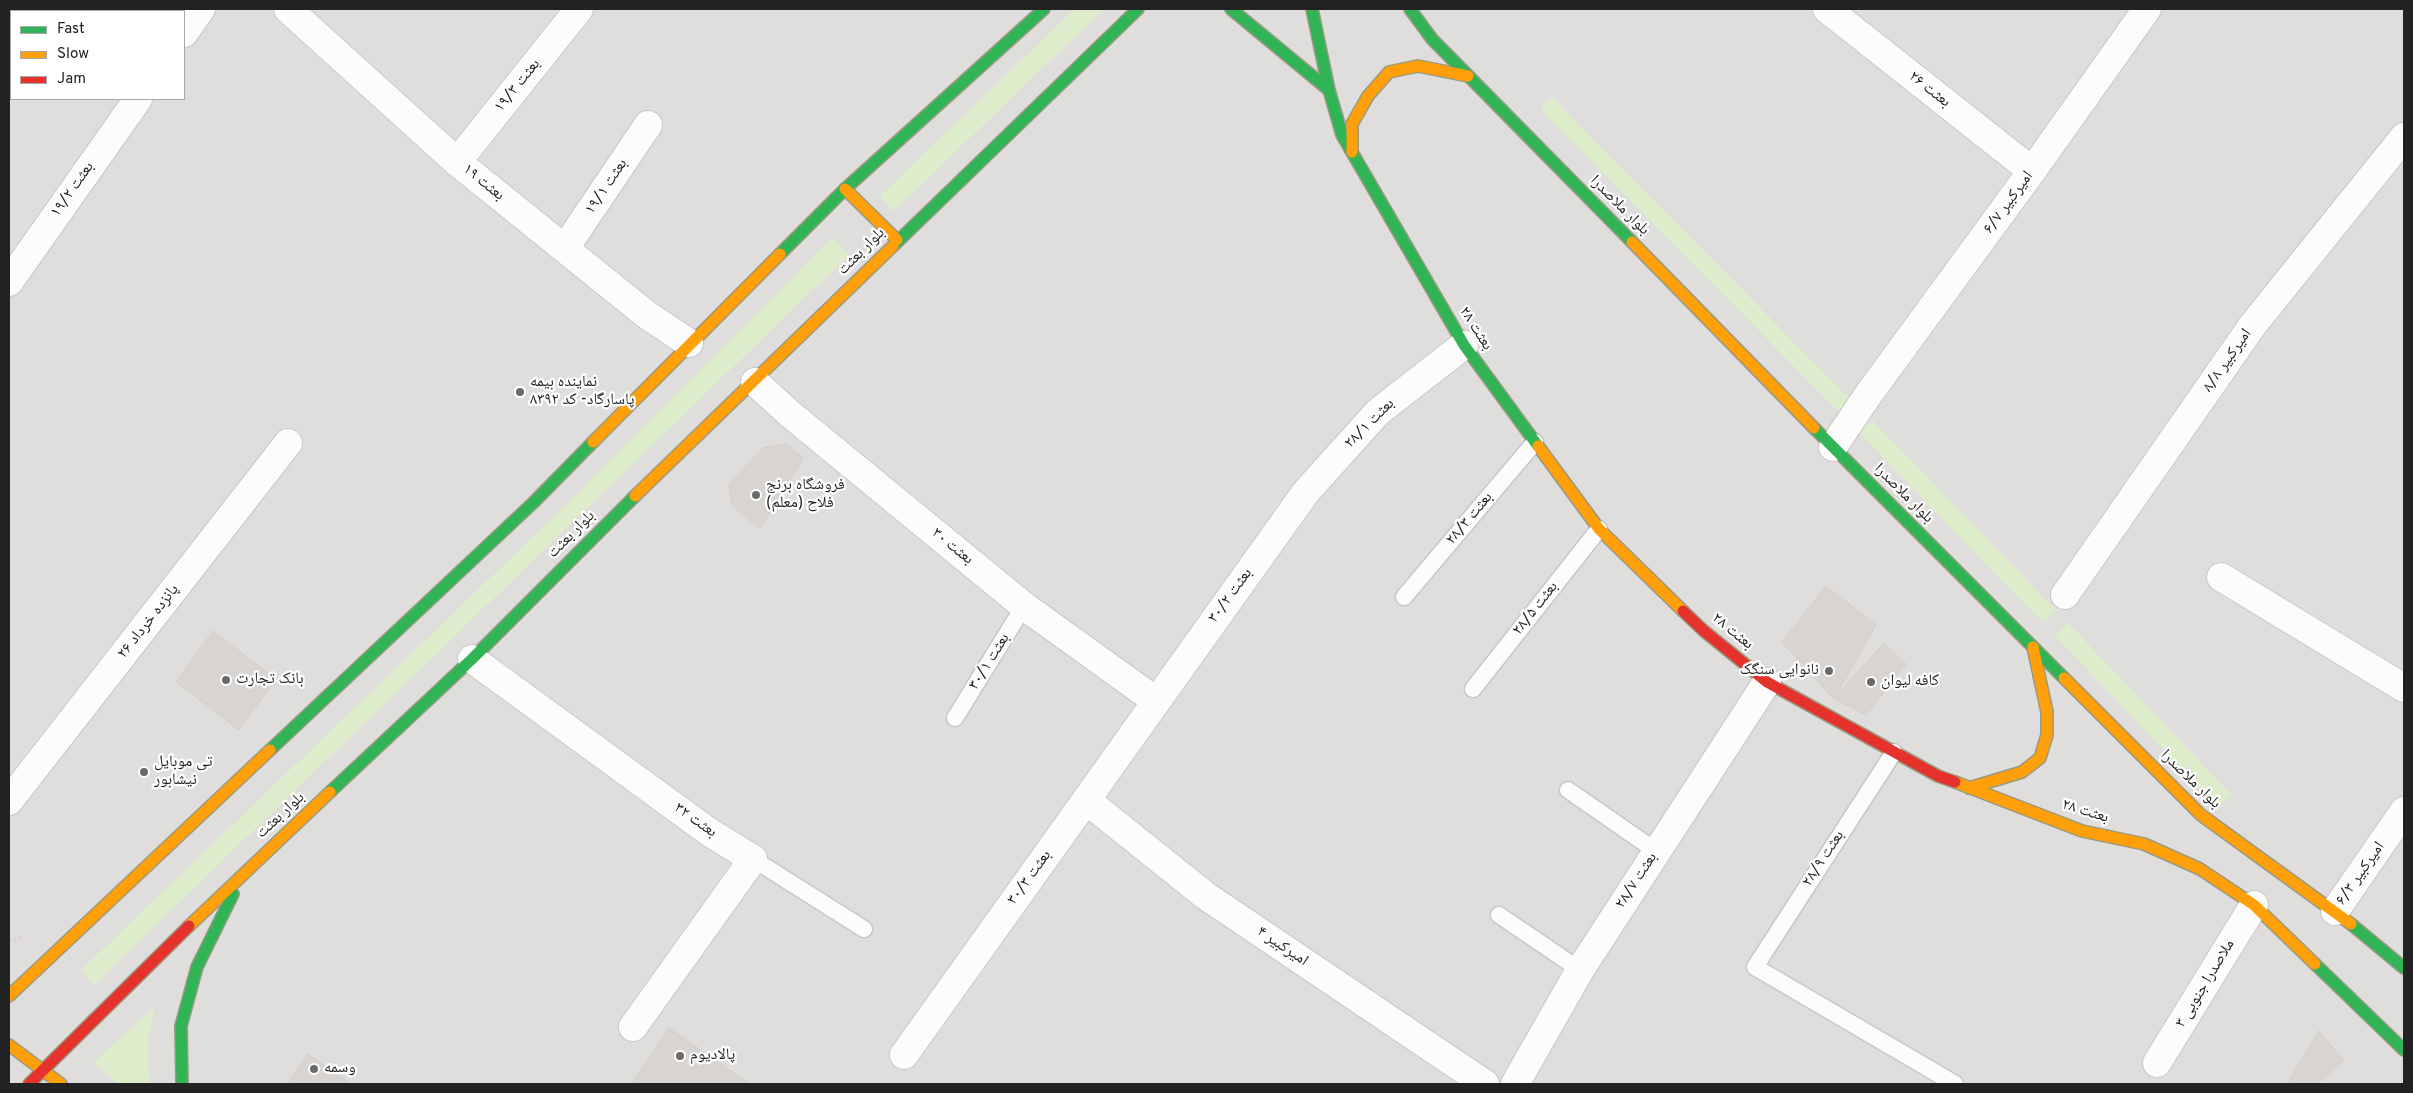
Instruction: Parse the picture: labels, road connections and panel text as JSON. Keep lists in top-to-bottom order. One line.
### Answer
{"streets":{"main road":["بلوار ملاصدرا","بلوار بعثت","بعثت ۲۸"],"street":["بعثت ۱۹/۳","بعثت ۲۶","بعثت ۱۹","بعثت ۱۹/۱","بعثت ۱۹/۲","امیرکبیر ۶/۷","امیرکبیر ۸/۸","بعثت ۲۸/۱","بعثت ۳۰","بعثت ۳۰/۲","پانزده خرداد ۲۶","بعثت ۳۲","امیرکبیر ۶/۳","بعثت ۳۰/۳","بعثت ۲۸/۷","امیرکبیر ۴","ملاصدرا جنوبی ۳"],"lane":["بعثت ۲۸/۳","بعثت ۲۸/۵","بعثت ۳۰/۱","بعثت ۲۸/۹"]},"crossings":[["بعثت ۱۹/۳","بعثت ۱۹"],["بعثت ۲۶","امیرکبیر ۶/۷"],["بعثت ۱۹","بعثت ۱۹/۱"],["امیرکبیر ۶/۷","بلوار ملاصدرا"],["بلوار ملاصدرا","امیرکبیر ۶/۳"],["بلوار بعثت","بعثت ۳۰"],["بلوار بعثت","بعثت ۳۲"],["بعثت ۲۸","بعثت ۲۸/۱"],["بعثت ۲۸","بعثت ۲۸/۳"],["بعثت ۲۸","بعثت ۲۸/۵"],["بعثت ۲۸","بعثت ۲۸/۹"],["بعثت ۲۸","بعثت ۲۸/۷"],["بعثت ۲۸","ملاصدرا جنوبی ۳"],["بعثت ۲۸/۱","بعثت ۳۰/۲"],["بعثت ۳۰","بعثت ۳۰/۲"],["بعثت ۳۰","بعثت ۳۰/۱"],["بعثت ۳۰","بعثت ۳۰/۳"],["بعثت ۳۰/۲","بعثت ۳۰/۳"],["بعثت ۳۰/۳","امیرکبیر ۴"]],"places":["نماینده بیمه پاسارگاد- کد ۸۳۹۲","فروشگاه برنج فلاح (معلم)","نانوایی سنگک","بانک تجارت","کافه لیوان","تی موبایل نیشابور","پالادیوم","وسمه"],"legend":["Fast","Slow","Jam"]}
